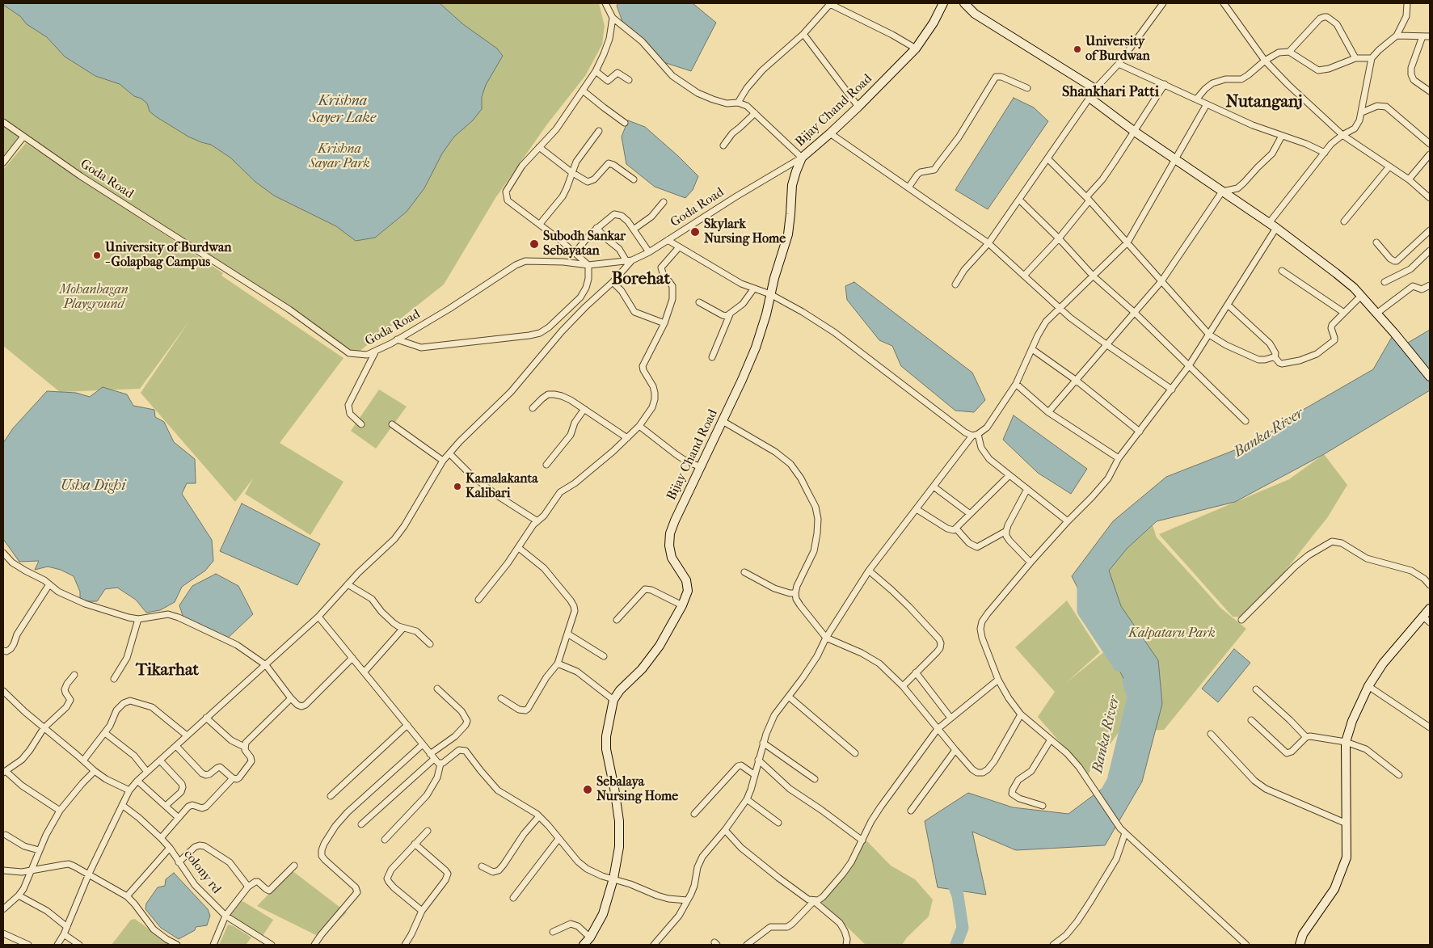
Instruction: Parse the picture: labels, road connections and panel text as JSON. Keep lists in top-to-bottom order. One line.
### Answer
{"streets":{"main road":["Bijay Chand Road"],"street":["Goda Road","colony rd"]},"crossings":[["Bijay Chand Road","Goda Road"]],"districts":["Shankhari Patti","Nutanganj","Borehat","Tikarhat"],"water":["Krishna Sayer Lake","Banka River","Usha Dighi"],"parks":["Krishna Sayar Park","Mohanbagan Playground","Kalpataru Park"],"places":["University of Burdwan","Skylark Nursing Home","Subodh Sankar Sebayatan","University of Burdwan - Golapbag Campus","Kamalakanta Kalibari","Sebalaya Nursing Home"]}
